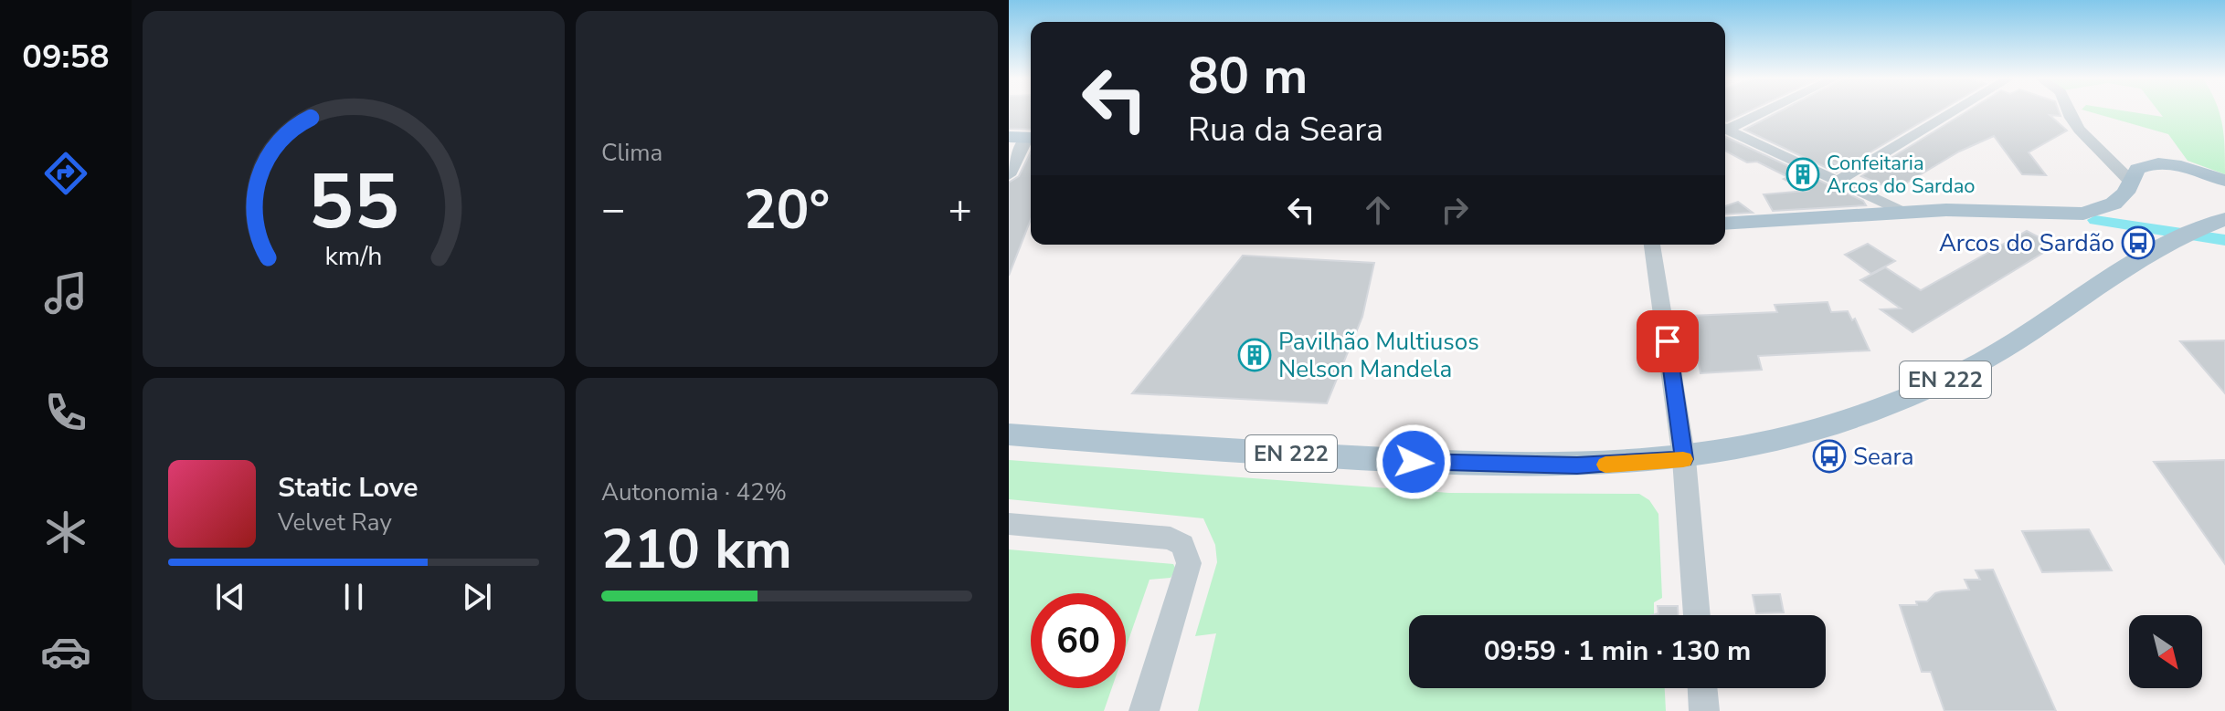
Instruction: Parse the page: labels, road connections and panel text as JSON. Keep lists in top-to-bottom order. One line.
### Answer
{"streets":{"main road":["EN 222"]},"places":{"building":["Confeitaria Arcos do Sardao","Pavilhão Multiusos Nelson Mandela"],"bus stop":["Arcos do Sardão","Seara"]},"north":"bottom right","page":{"tabs":"09:58","tile":["Clima",["Autonomia · 42%","210 km"]],"turn":["80 m","Rua da Seara"],"heat":["−","20°","+"],"song":["Static Love","Velvet Ray"],"limit":"60","trip":"09:59 · 1 min · 130 m","gauge":["55","km/h"]}}
